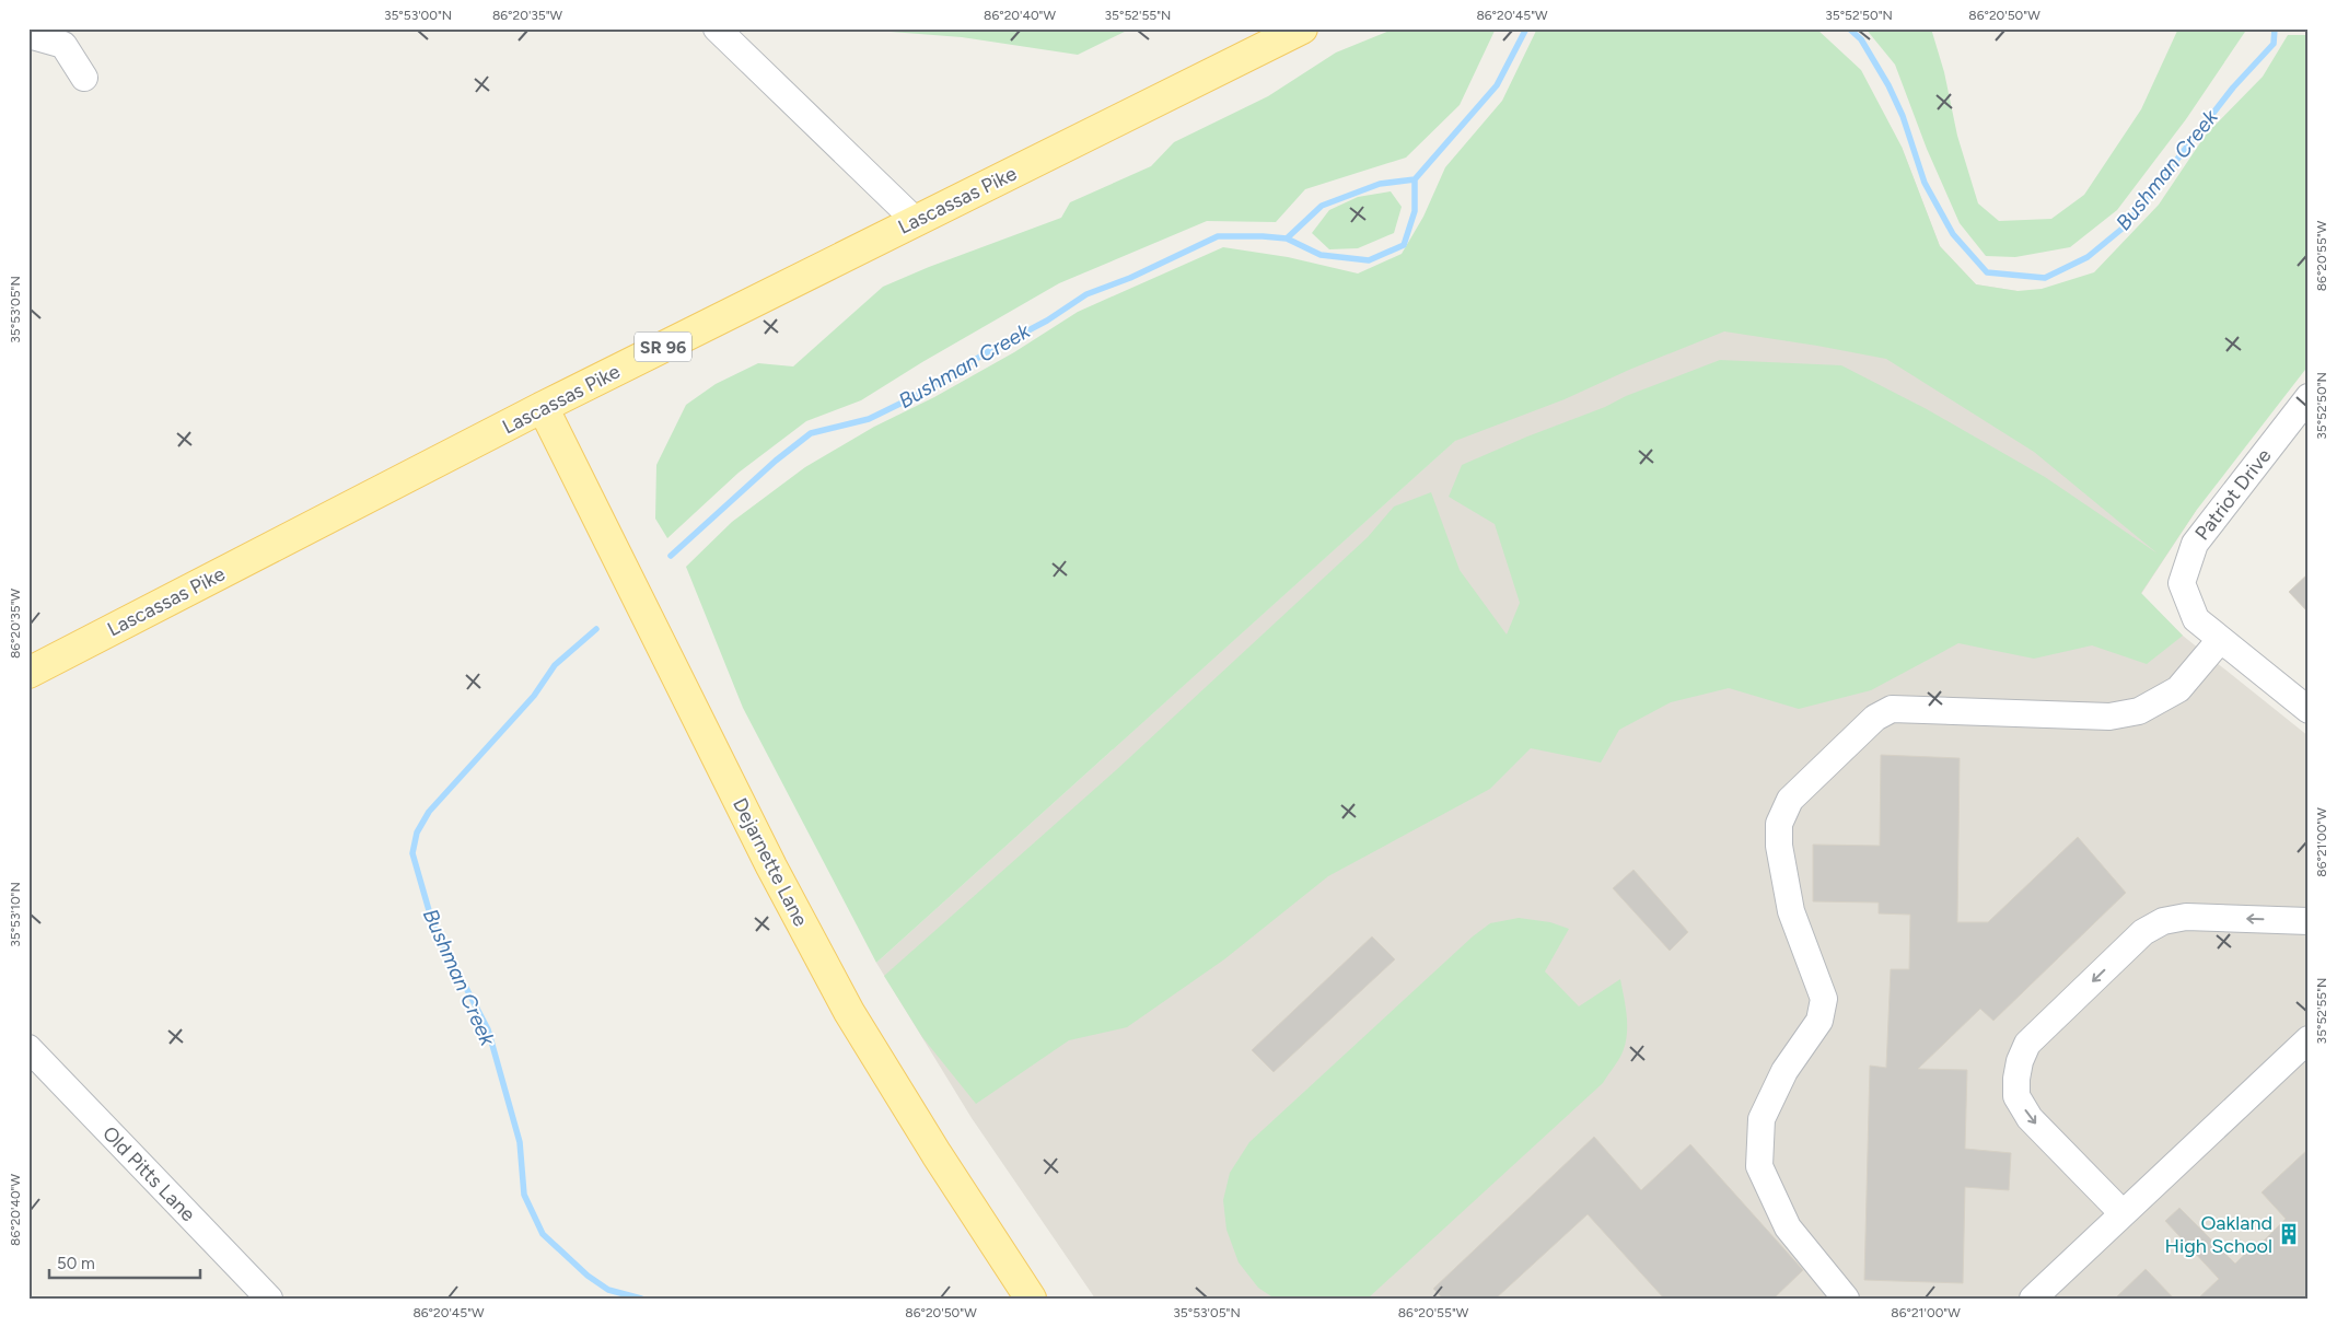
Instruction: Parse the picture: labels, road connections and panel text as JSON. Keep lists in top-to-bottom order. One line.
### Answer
{"streets":{"main road":["Lascassas Pike","SR 96","Dejarnette Lane"],"street":["Patriot Drive","Old Pitts Lane"]},"crossings":[["Lascassas Pike","Dejarnette Lane"]],"water":["Bushman Creek"],"places":{"building":["Oakland High School"]},"scale_bar":"50 m","coordinates":["35°53'00\"N","86°20'35\"W","86°20'40\"W","35°52'55\"N","86°20'45\"W","35°52'50\"N","86°20'50\"W","86°20'55\"W","35°53'05\"N","86°21'00\"W","35°53'10\"N"]}
